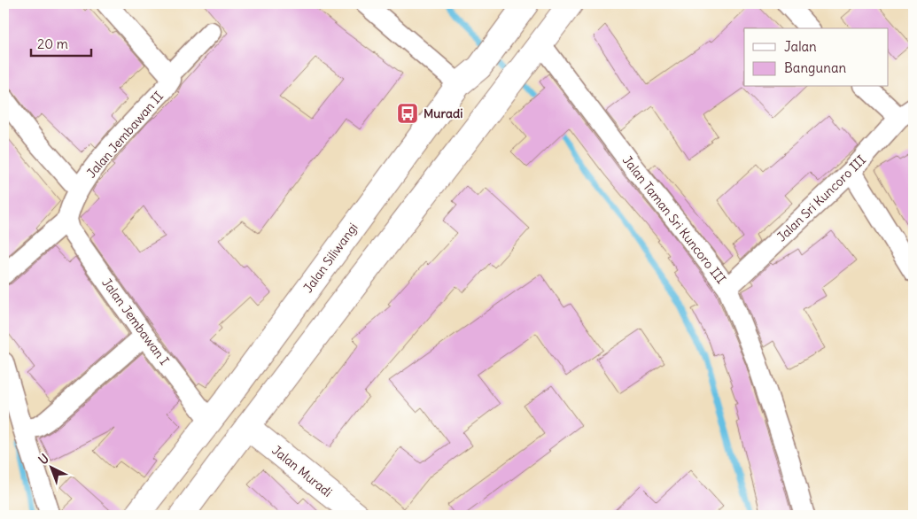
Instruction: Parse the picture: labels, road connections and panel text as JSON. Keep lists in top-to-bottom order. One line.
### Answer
{"streets":{"main road":["Jalan Siliwangi","Jalan Muradi"],"street":["Jalan Jembawan II","Jalan Sri Kuncoro III","Jalan Taman Sri Kuncoro III","Jalan Jembawan I"]},"crossings":[["Jalan Sri Kuncoro III","Jalan Taman Sri Kuncoro III"],["Jalan Siliwangi","Jalan Jembawan I"]],"places":{"bus stop":["Muradi"]},"legend":["Jalan","Bangunan"],"scale_bar":"20 m","north":"top left"}
